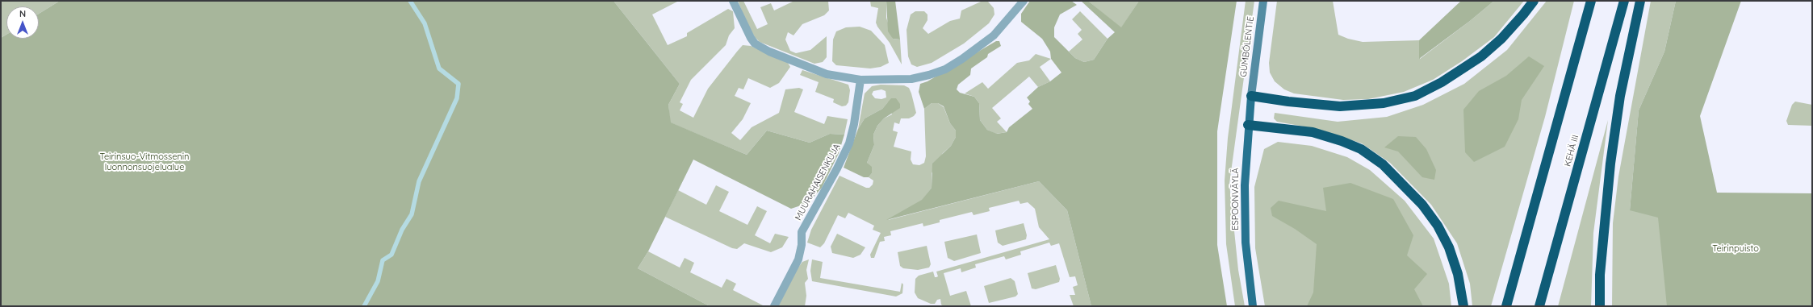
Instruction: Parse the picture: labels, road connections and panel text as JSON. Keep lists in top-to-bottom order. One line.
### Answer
{"streets":{"highway":["KEHÄ III"],"main road":["GUMBÖLENTIE","ESPOONVÄYLÄ"],"street":["MUURAHAISENKUJA"]},"crossings":[["GUMBÖLENTIE","ESPOONVÄYLÄ"]],"parks":["Teirinsuo-Vitmossenin luonnonsuojelualue","Teirinpuisto"],"north":"top"}
